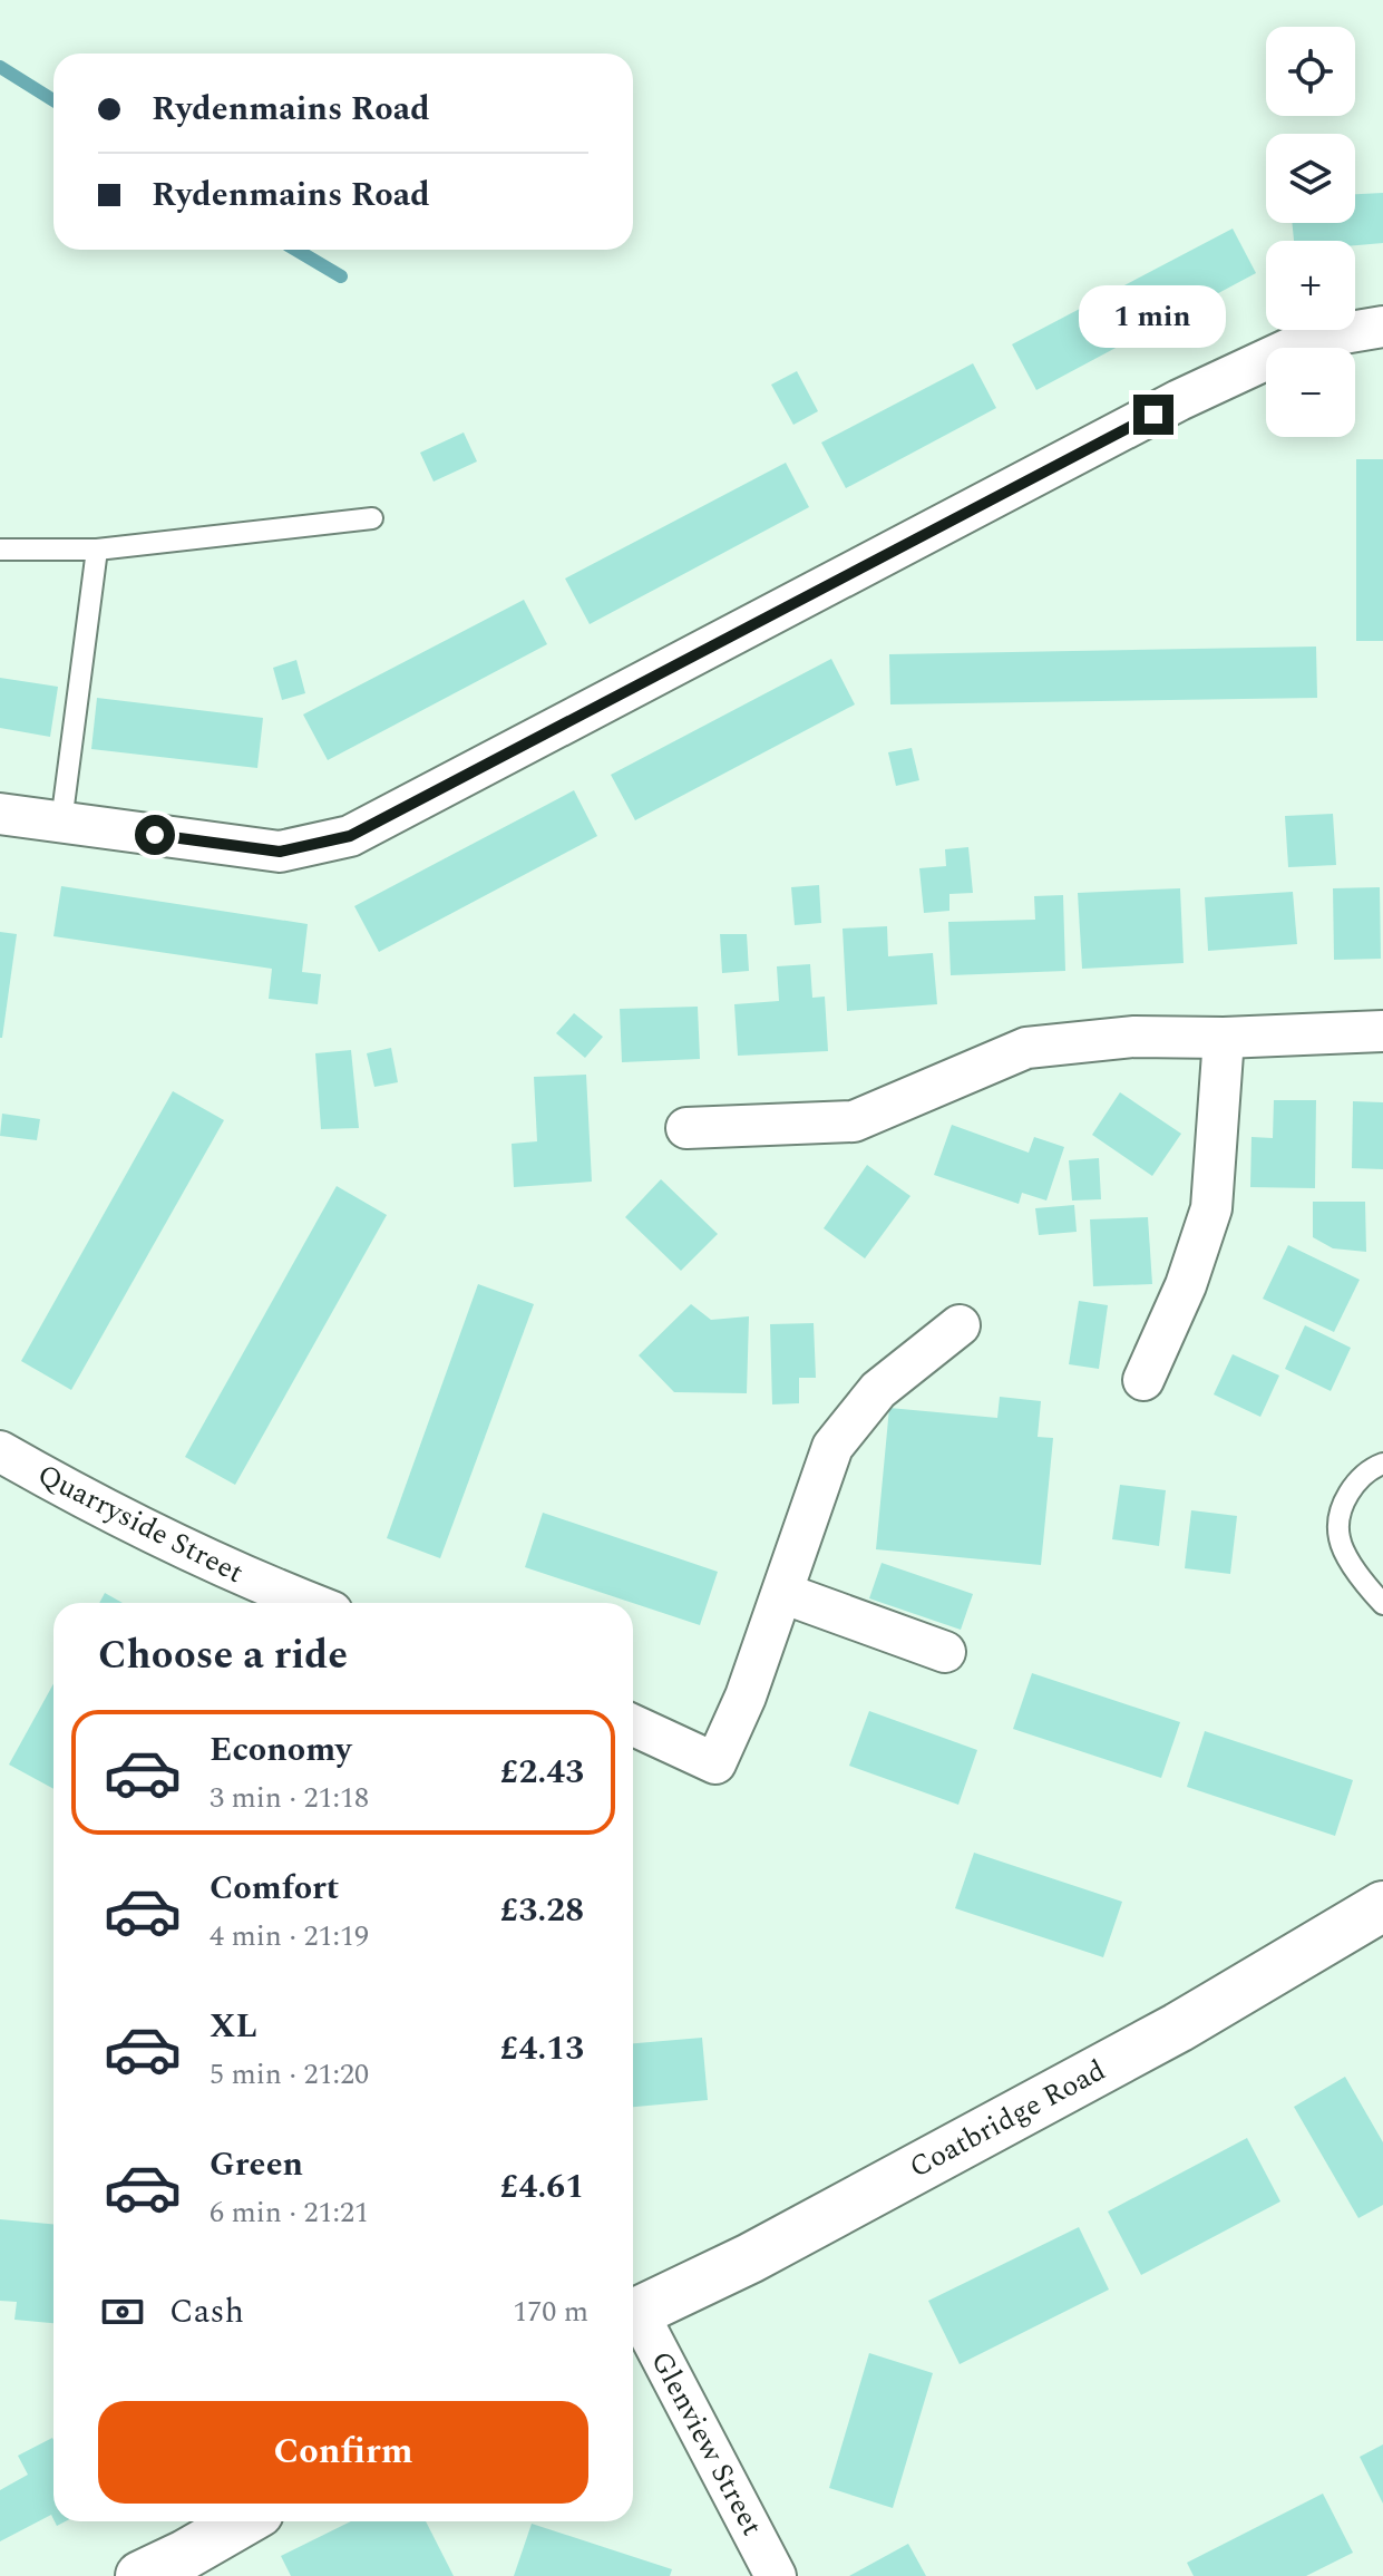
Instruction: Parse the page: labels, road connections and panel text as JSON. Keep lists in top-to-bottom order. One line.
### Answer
{"streets":{"main road":["Coatbridge Road"],"street":["Quarryside Street","Glenview Street"]},"page":{"map_buttons":["+","−"],"banner":["Rydenmains Road","Rydenmains Road"],"bubble":"1 min","heading":"Choose a ride","list":[{"name":"Economy","note":"3 min · 21:18","value":"£2.43"},{"name":"Comfort","note":"4 min · 21:19","value":"£3.28"},{"name":"XL","note":"5 min · 21:20","value":"£4.13"},{"name":"Green","note":"6 min · 21:21","value":"£4.61"}],"pay":["Cash","170 m"],"buttons":"Confirm"}}
